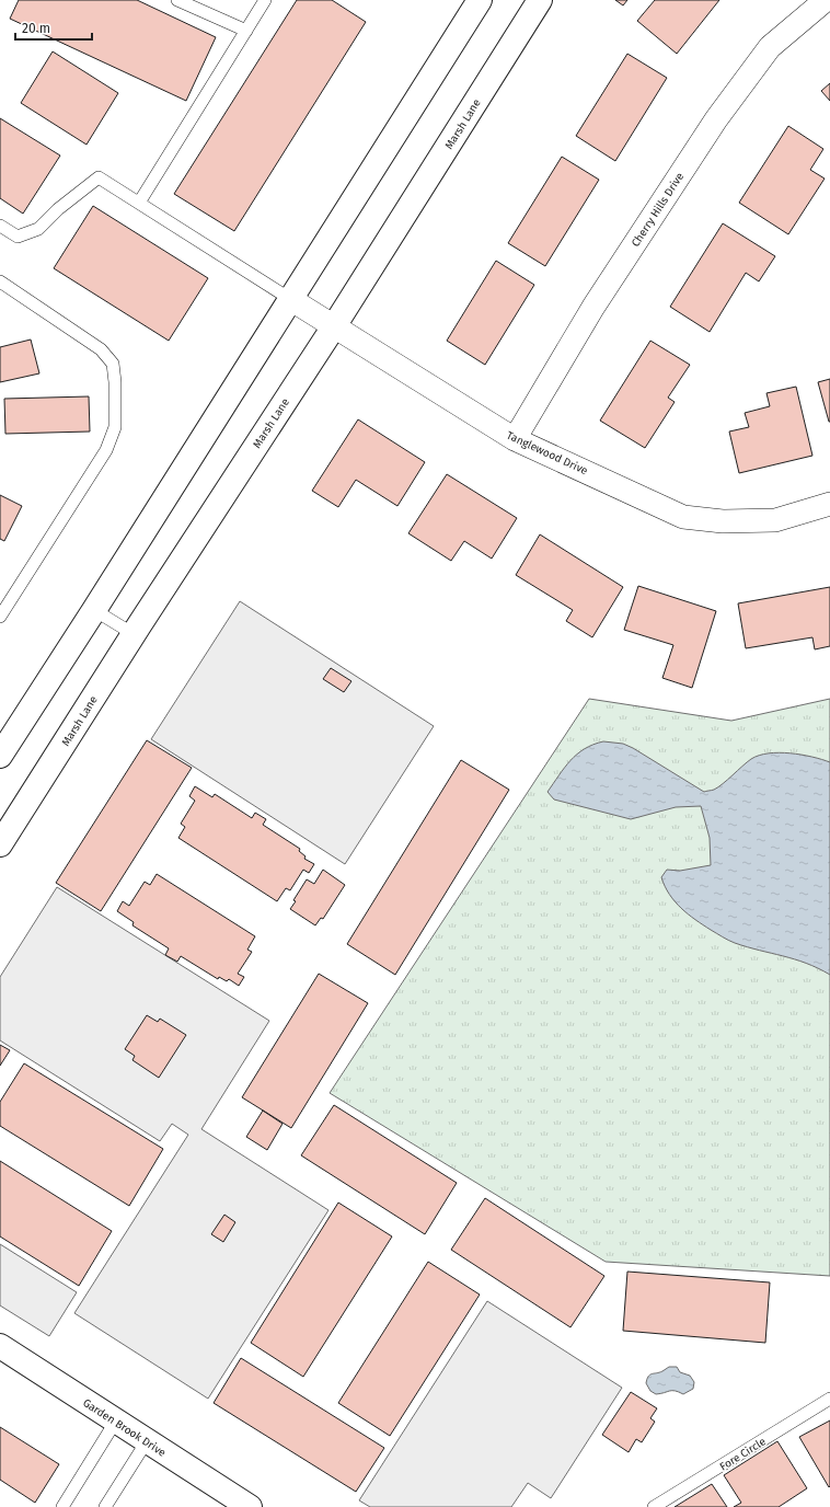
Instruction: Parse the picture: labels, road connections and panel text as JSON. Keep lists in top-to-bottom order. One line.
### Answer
{"streets":{"main road":["Marsh Lane","Garden Brook Drive"],"street":["Cherry Hills Drive","Tanglewood Drive"],"lane":["Fore Circle"]},"crossings":[["Marsh Lane","Tanglewood Drive"],["Cherry Hills Drive","Tanglewood Drive"]],"scale_bar":"20 m"}
